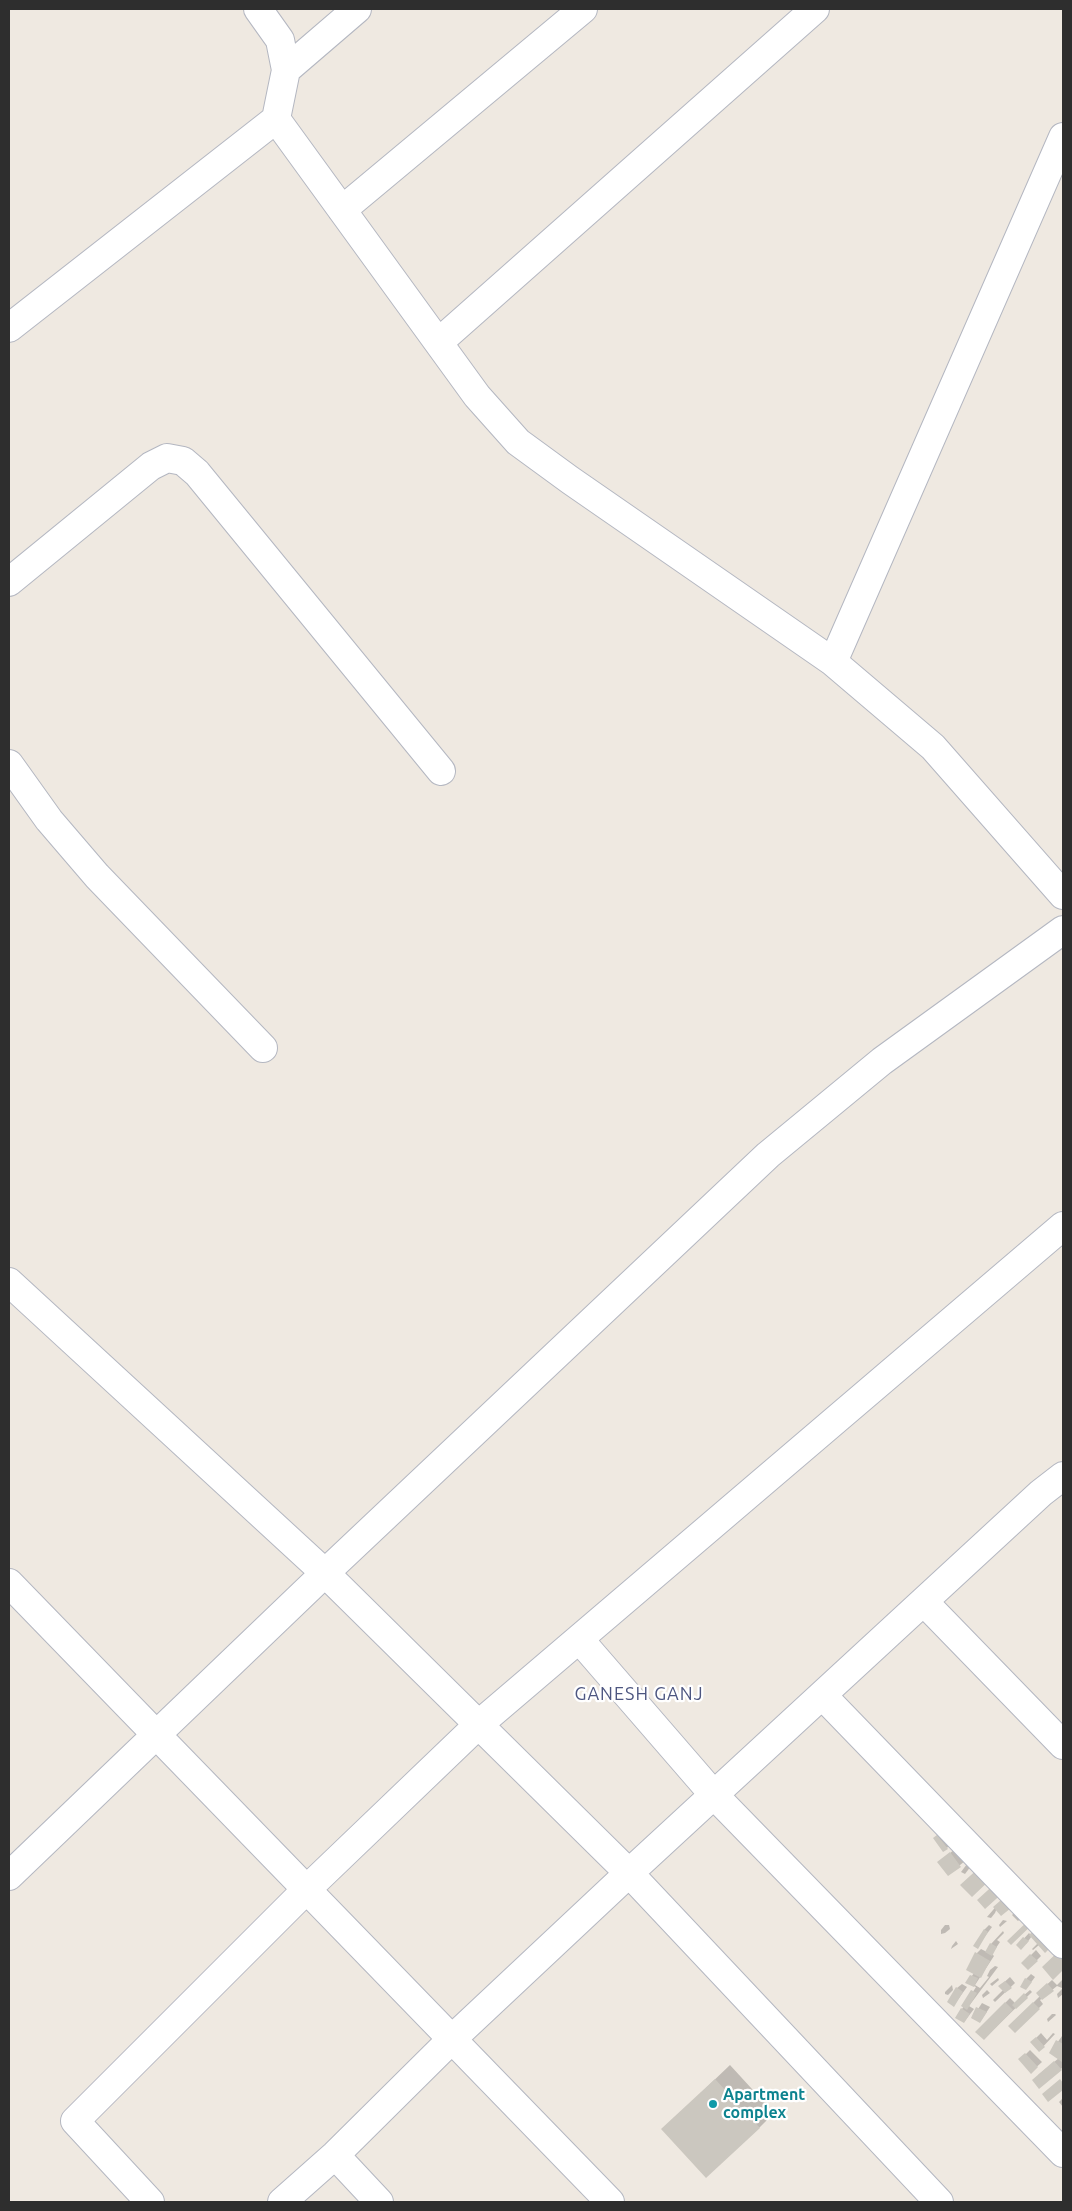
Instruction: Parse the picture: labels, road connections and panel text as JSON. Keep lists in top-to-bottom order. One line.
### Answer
{"districts":["GANESH GANJ"],"places":["Apartment complex"]}
